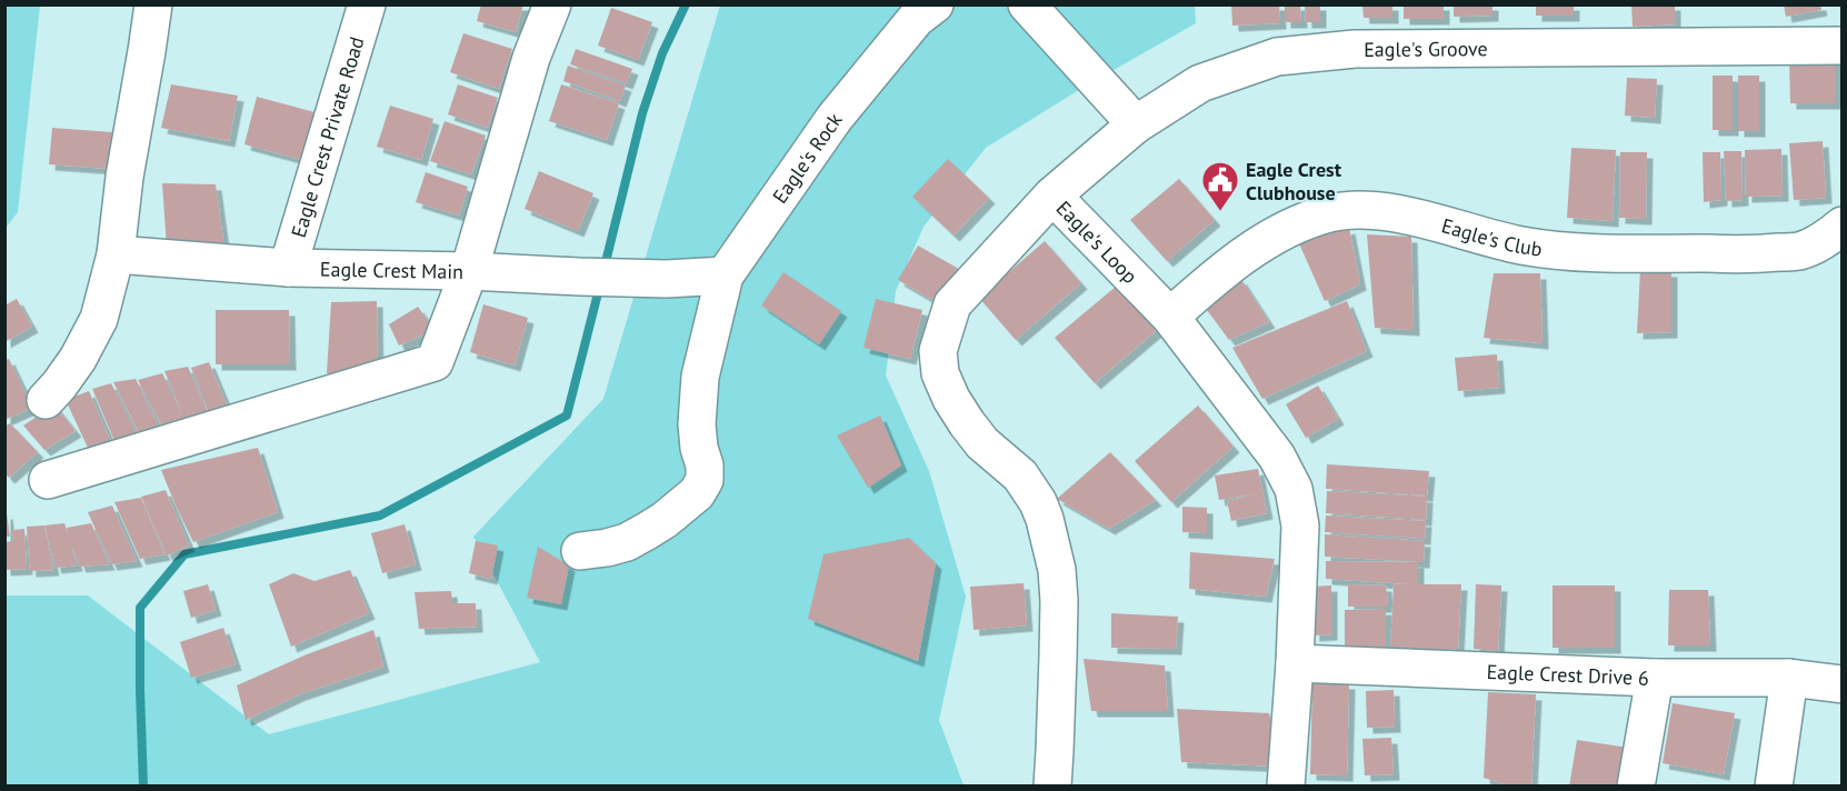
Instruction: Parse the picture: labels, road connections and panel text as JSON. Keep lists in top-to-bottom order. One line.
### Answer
{"streets":{"street":["Eagle's Groove","Eagle Crest Private Road","Eagle's Rock","Eagle's Club","Eagle's Loop","Eagle Crest Main","Eagle Crest Drive 6"]},"crossings":[["Eagle's Groove","Eagle's Loop"],["Eagle Crest Private Road","Eagle Crest Main"],["Eagle's Rock","Eagle Crest Main"],["Eagle's Club","Eagle's Loop"],["Eagle's Loop","Eagle Crest Drive 6"]],"places":{"public building":["Eagle Crest Clubhouse"]}}
